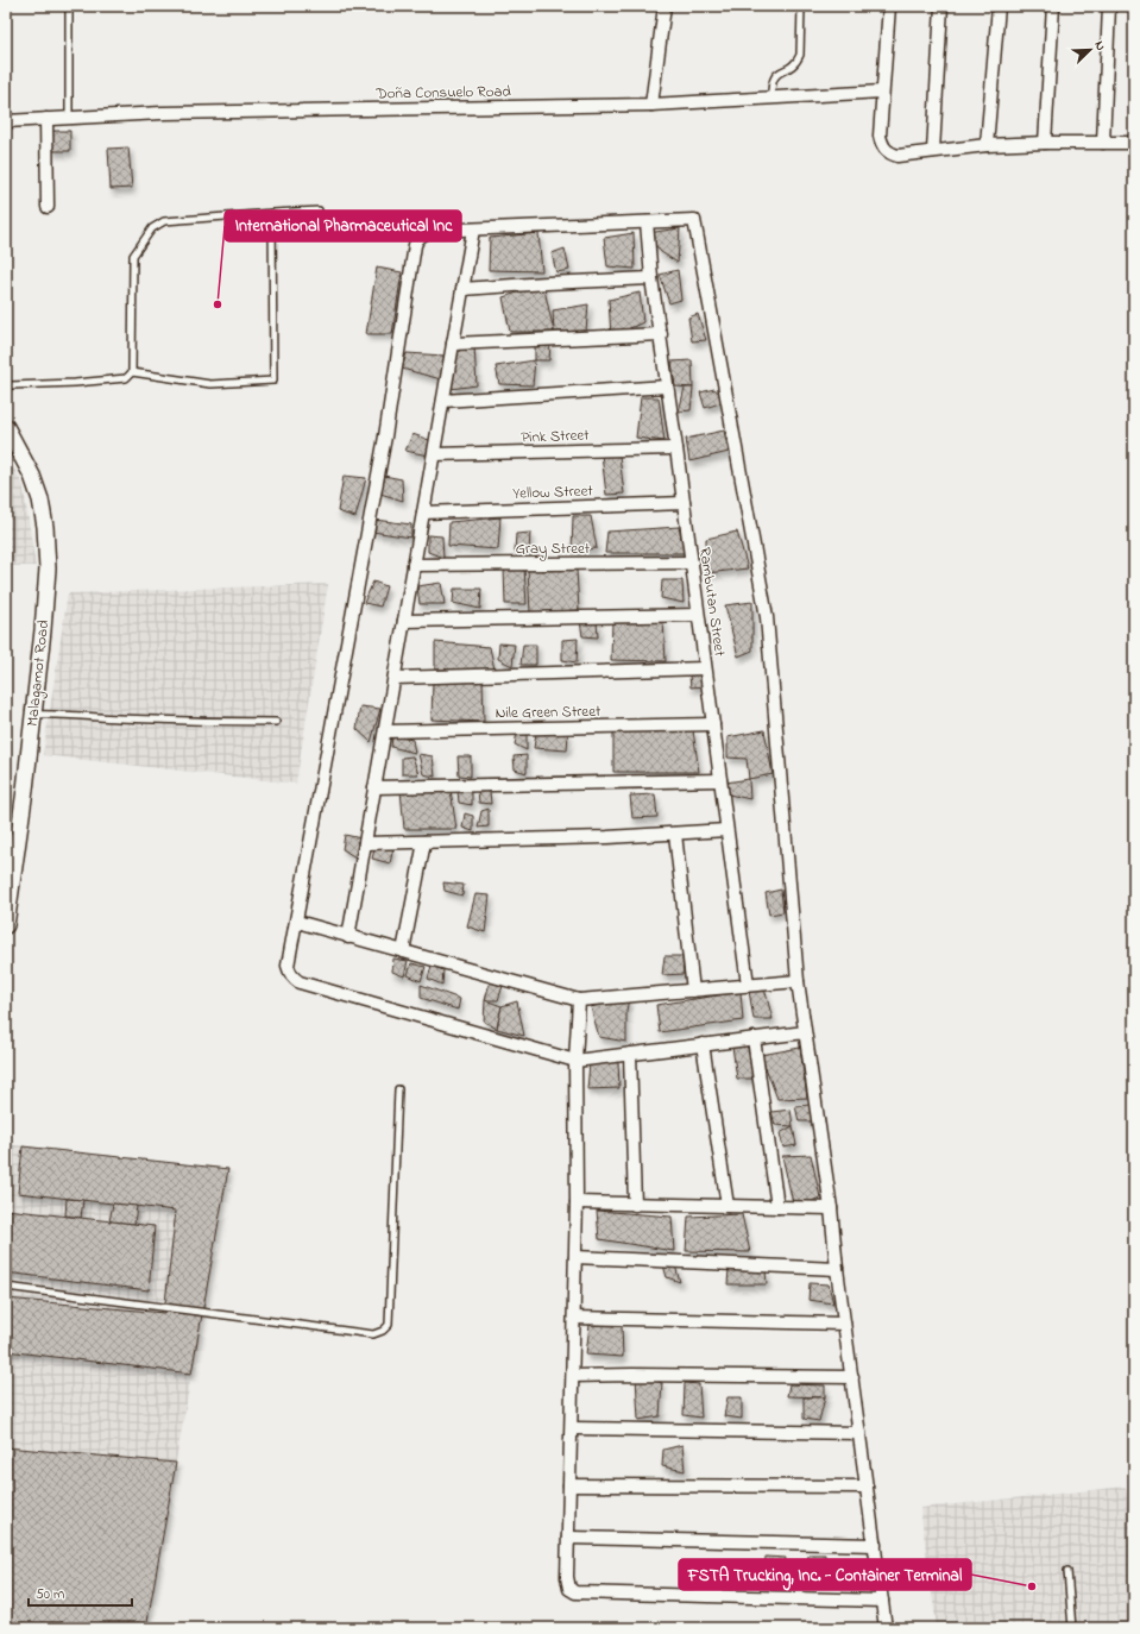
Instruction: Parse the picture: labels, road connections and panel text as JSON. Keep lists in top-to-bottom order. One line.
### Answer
{"streets":{"street":["Doña Consuelo Road","Pink Street","Yellow Street","Gray Street","Rambutan Street","Malagamot Road","Nile Green Street"]},"crossings":[["Pink Street","Rambutan Street"],["Yellow Street","Rambutan Street"],["Gray Street","Rambutan Street"],["Rambutan Street","Nile Green Street"]],"places":["International Pharmaceutical Inc","FSTA Trucking, Inc. - Container Terminal"],"scale_bar":"50 m","north":"top right"}
